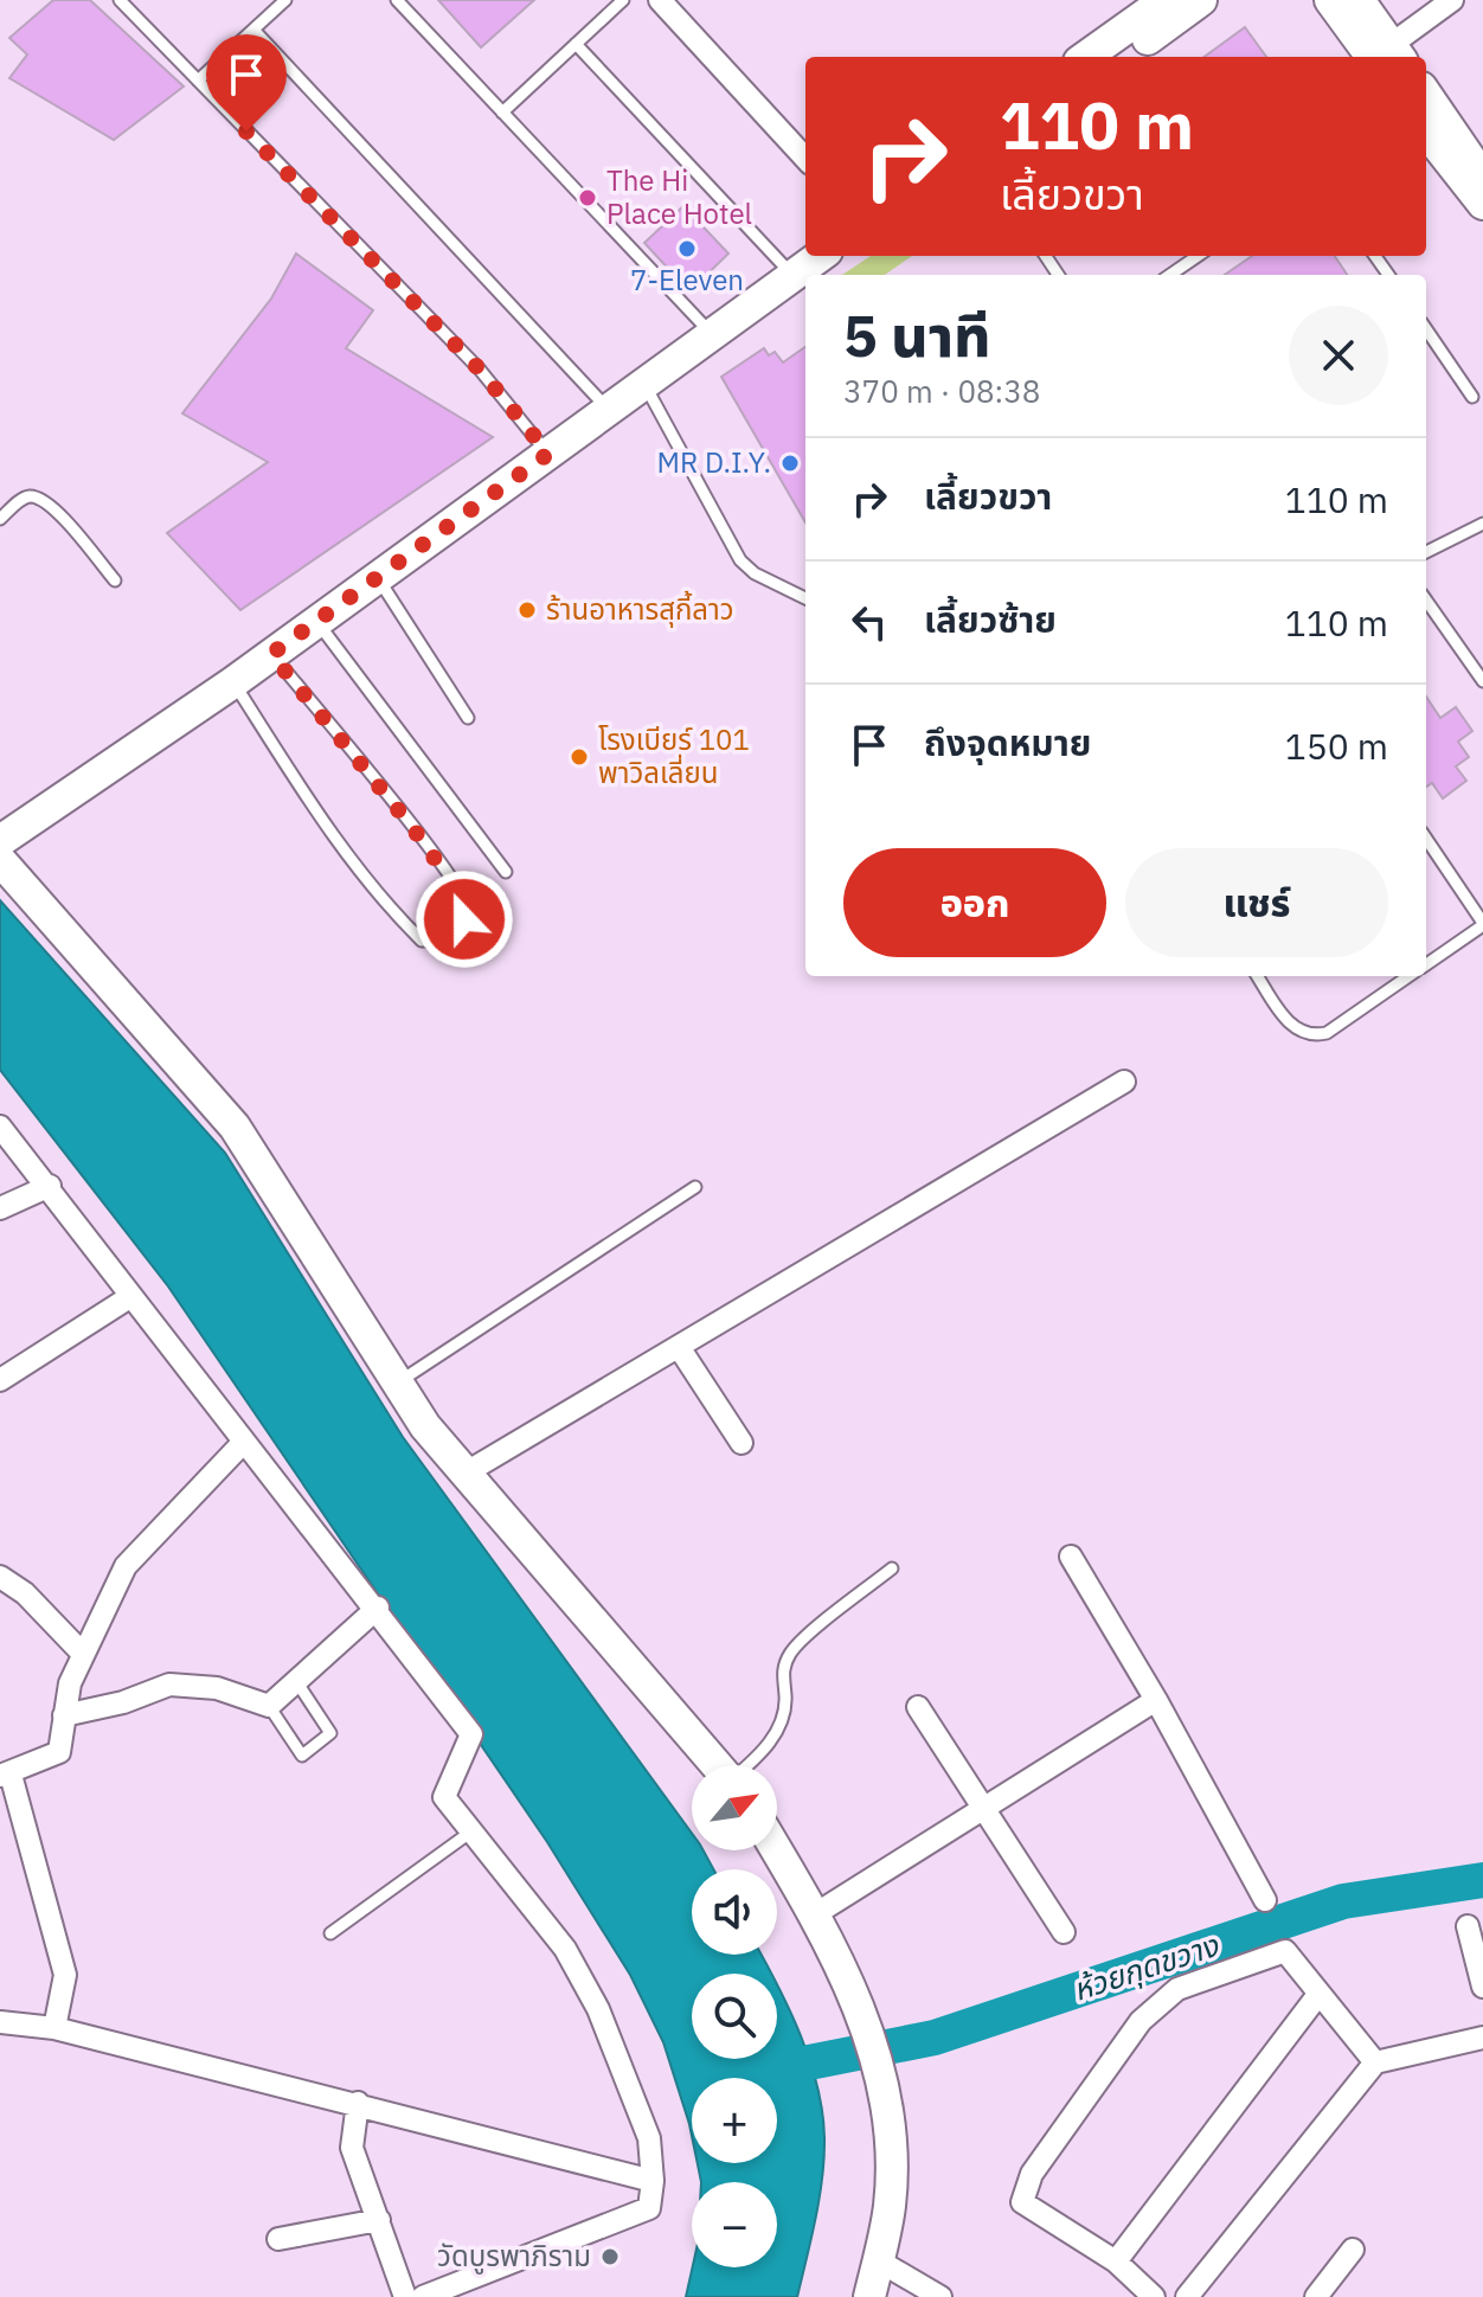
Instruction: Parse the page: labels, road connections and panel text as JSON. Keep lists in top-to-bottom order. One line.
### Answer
{"water":["ห้วยกุดขวาง"],"places":["The Hi Place Hotel","7-Eleven","MR D.I.Y.","ร้านอาหารสุกี้ลาว","โรงเบียร์ 101 พาวิลเลี่ยน","วัดบูรพาภิราม"],"north":"top right","page":{"turn":["110 m","เลี้ยวขวา"],"heading":["5 นาที","370 m · 08:38"],"list":[{"name":"เลี้ยวขวา","value":"110 m"},{"name":"เลี้ยวซ้าย","value":"110 m"},{"name":"ถึงจุดหมาย","value":"150 m"}],"buttons":["ออก","แชร์"],"map_buttons":["+","−"]}}
